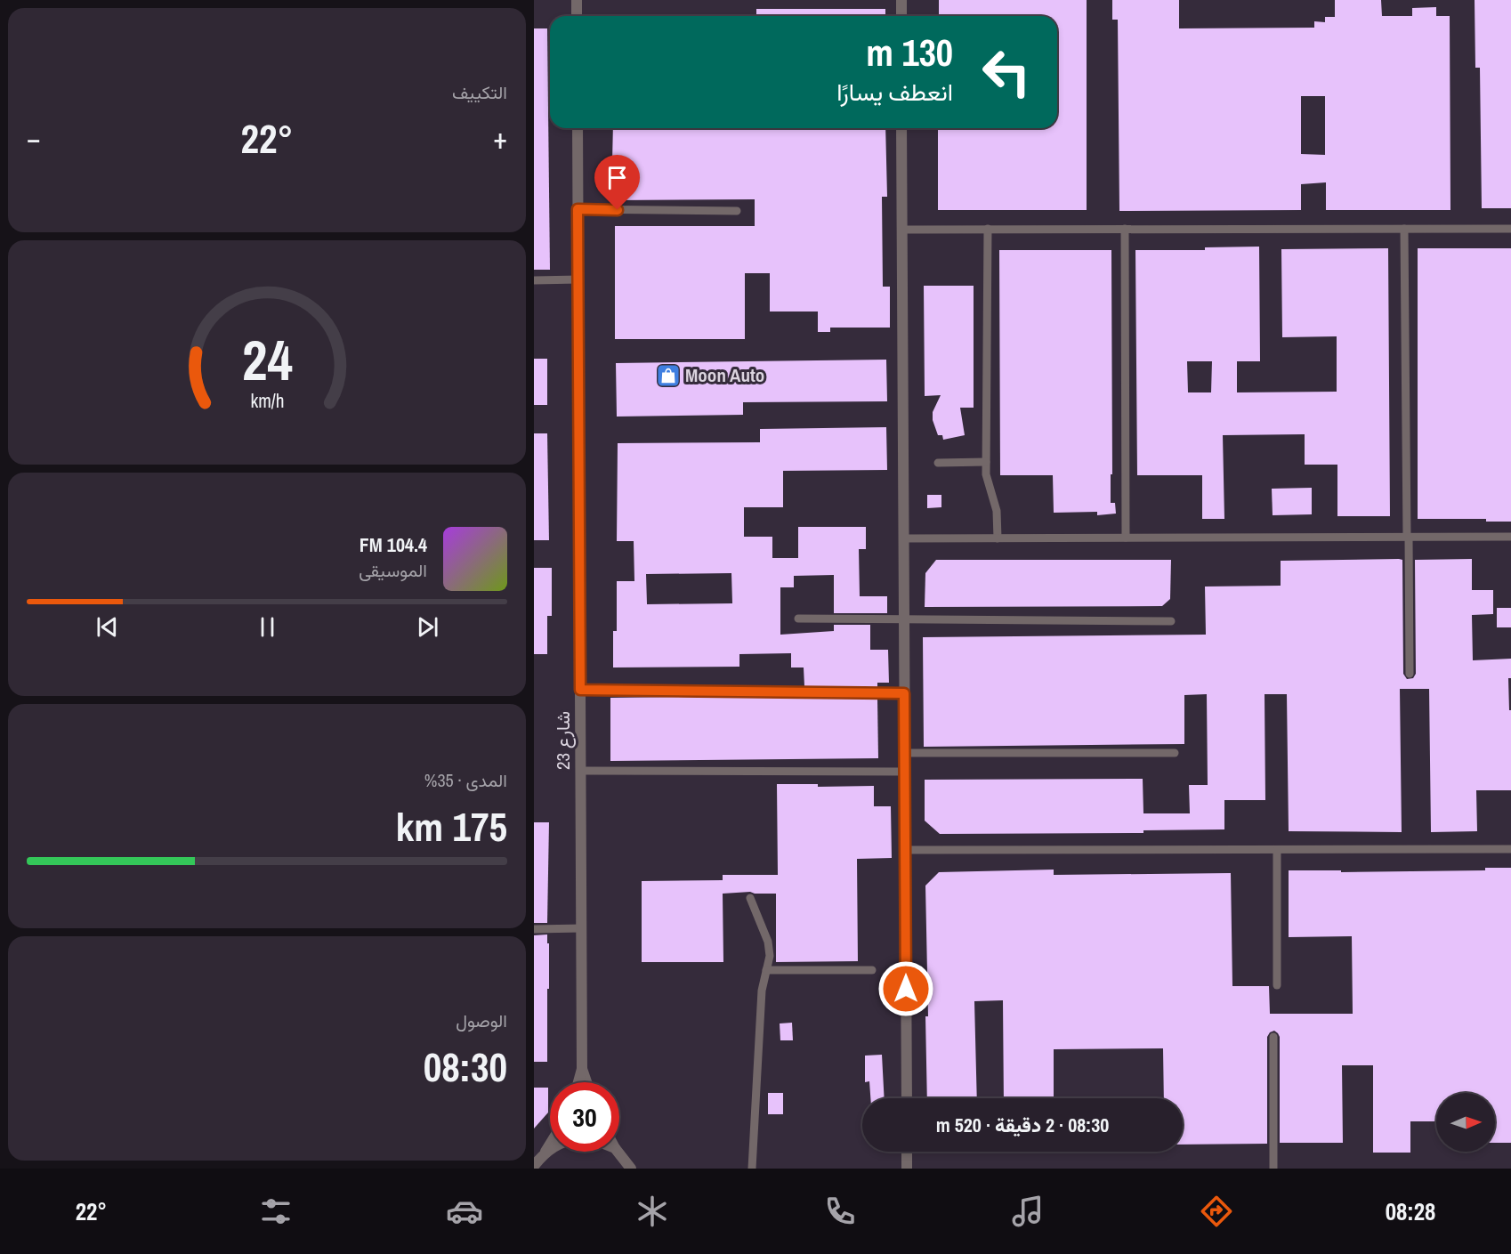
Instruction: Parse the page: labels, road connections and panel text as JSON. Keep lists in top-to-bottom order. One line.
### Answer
{"streets":{"street":["شارع 23"]},"places":{"shop":["Moon Auto"]},"north":"right","page":{"tile":["التكييف",["المدى · 35%","175 km"],["الوصول","08:30"]],"turn":["130 m","انعطف يسارًا"],"heat":["−","22°","+"],"song":["104.4 FM","الموسيقى"],"limit":"30","trip":"08:30 · 2 دقيقة · 520 m","tabs":["08:28","22°"],"gauge":["24","km/h"]}}
